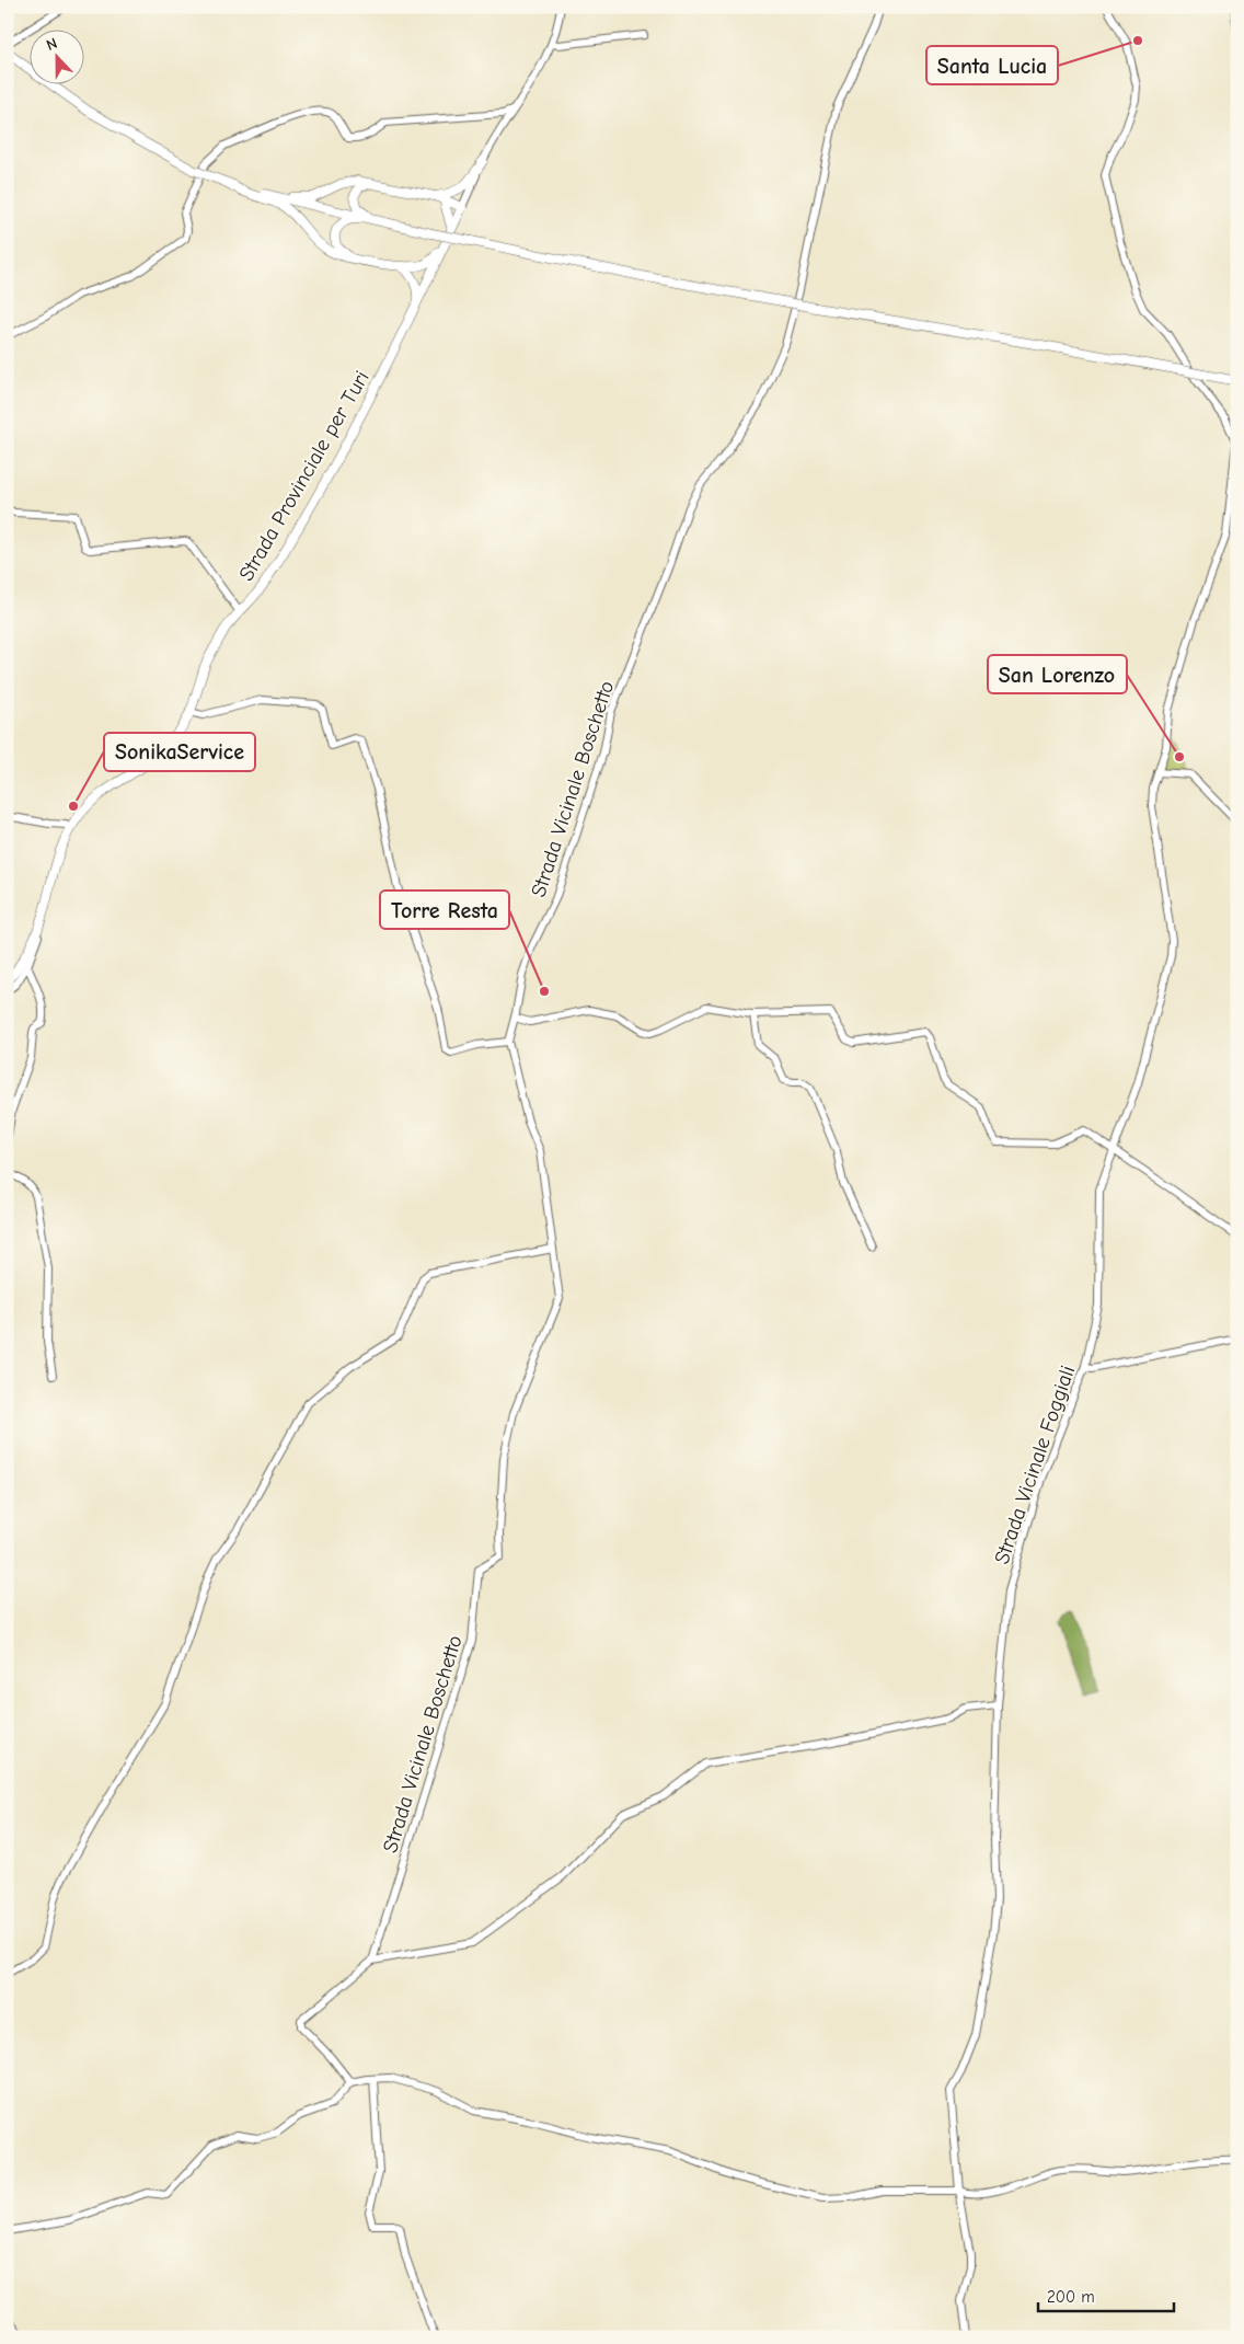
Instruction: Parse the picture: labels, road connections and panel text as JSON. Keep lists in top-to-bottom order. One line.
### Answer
{"streets":{"main road":["Strada Provinciale per Turi"],"street":["Strada Vicinale Boschetto","Strada Vicinale Foggiali"]},"places":["Santa Lucia","San Lorenzo","SonikaService","Torre Resta"],"scale_bar":"200 m","north":"top"}
